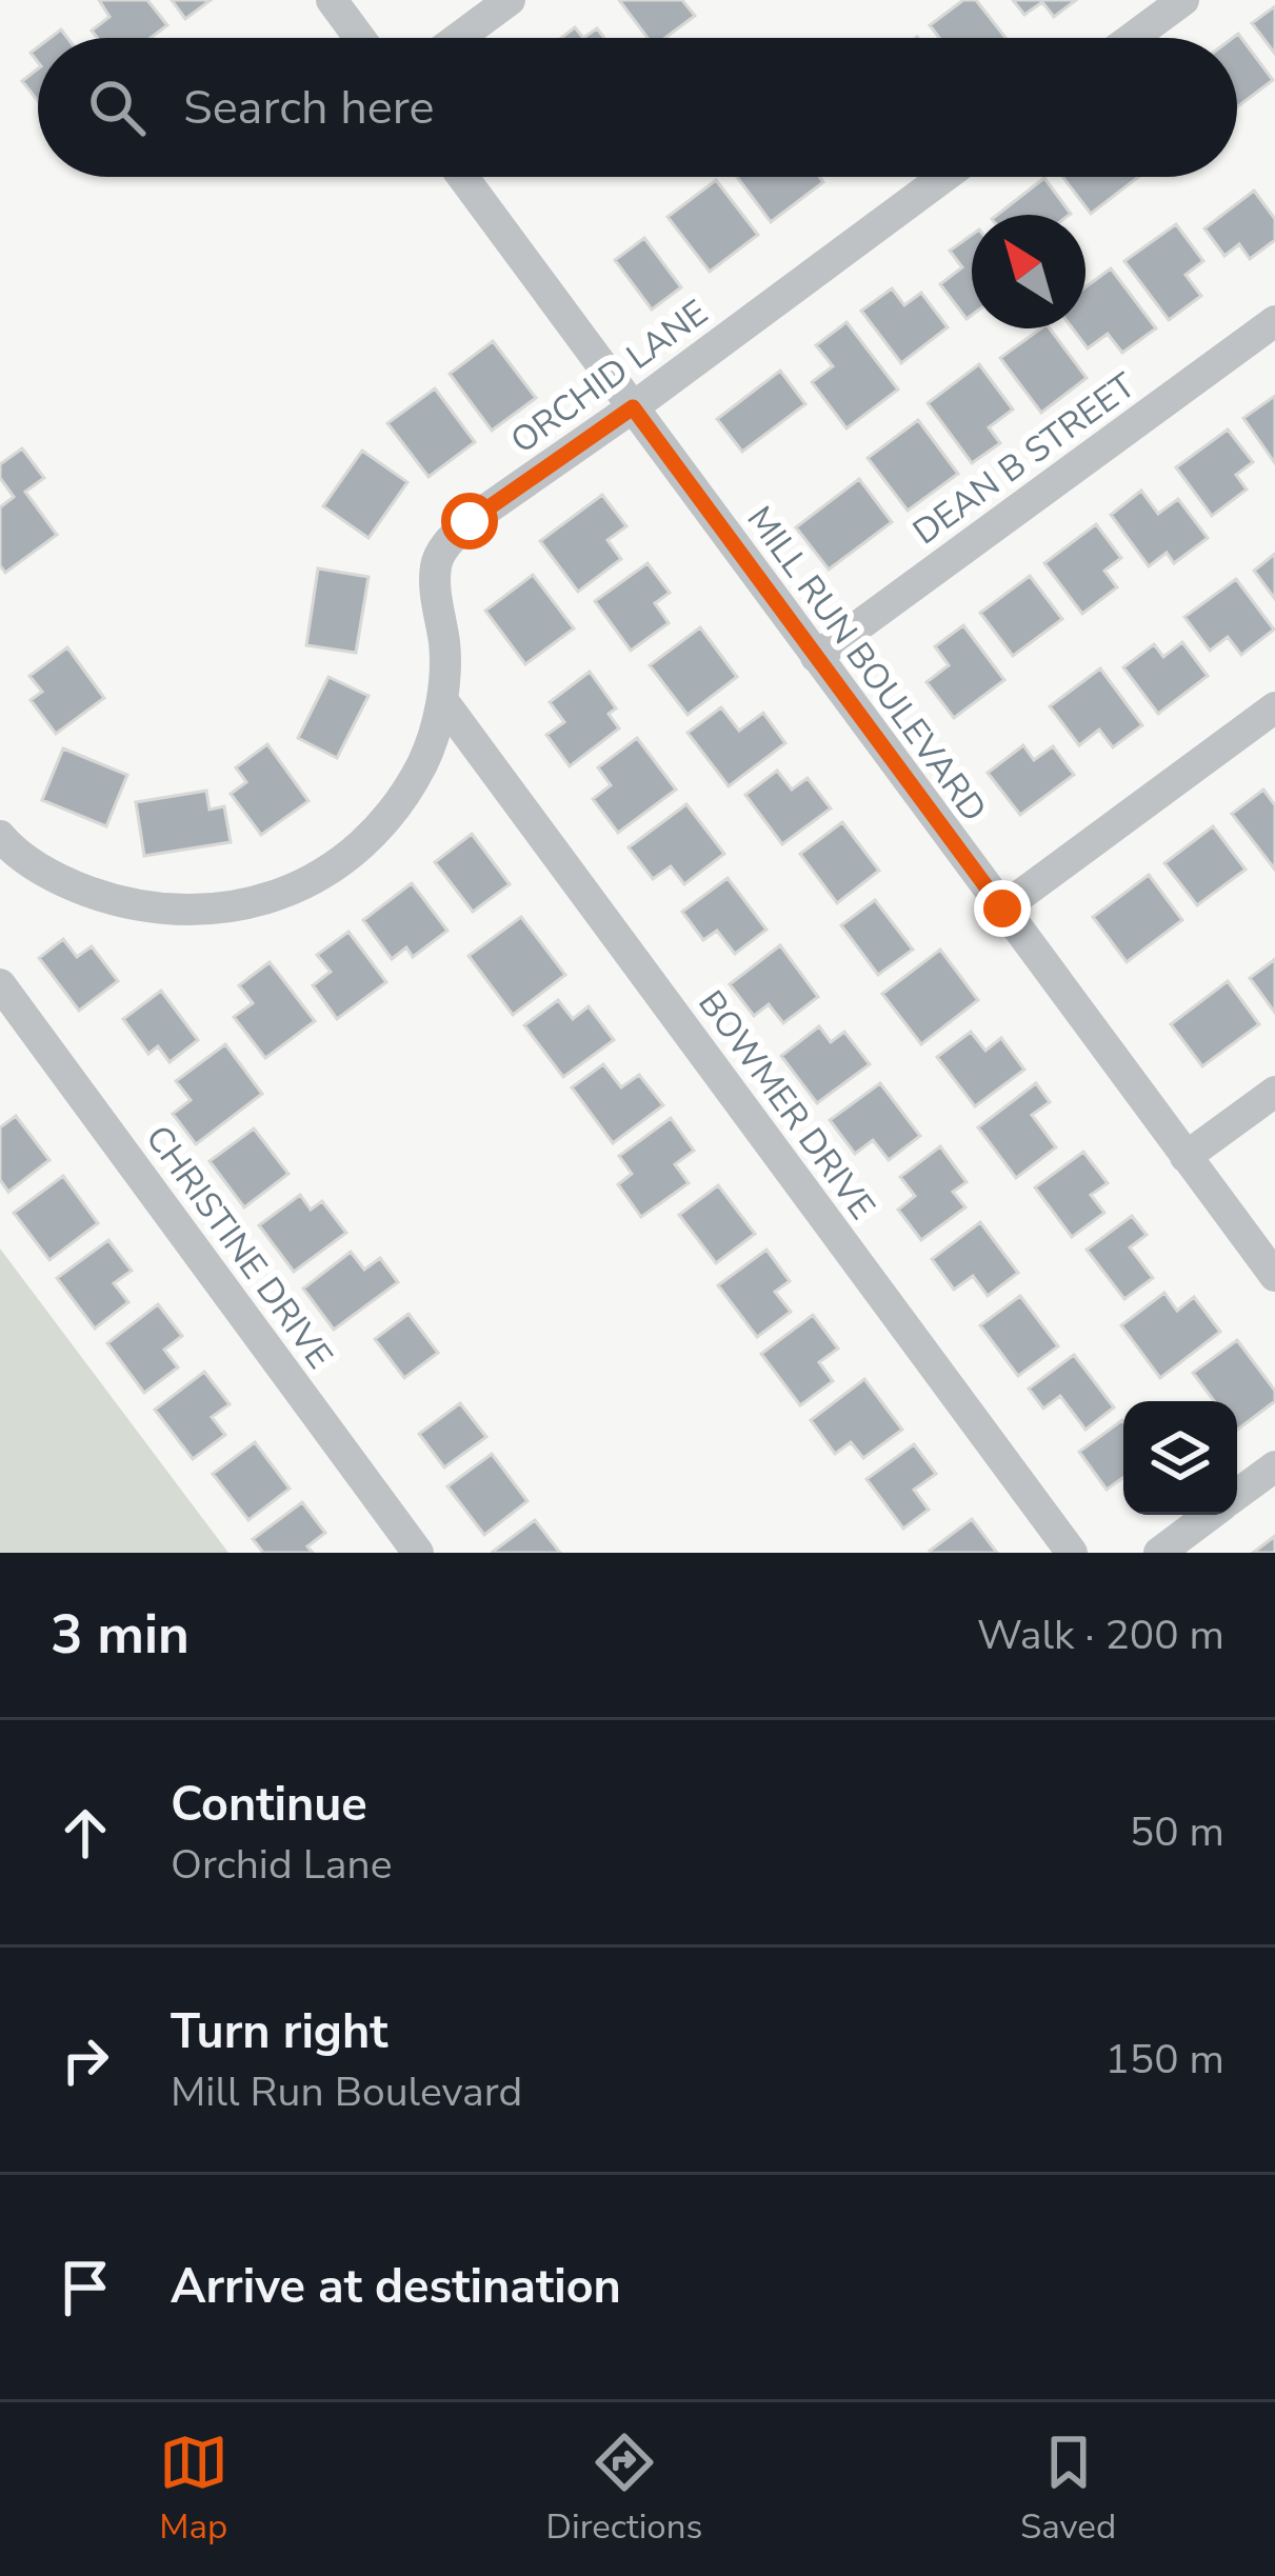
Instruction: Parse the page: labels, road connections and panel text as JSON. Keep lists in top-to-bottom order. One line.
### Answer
{"streets":{"street":["ORCHID LANE","DEAN B STREET","MILL RUN BOULEVARD","BOWMER DRIVE","CHRISTINE DRIVE"]},"crossings":[["ORCHID LANE","MILL RUN BOULEVARD"],["ORCHID LANE","BOWMER DRIVE"],["DEAN B STREET","MILL RUN BOULEVARD"]],"north":"top left","page":{"search":"Search here","heading":["3 min","Walk · 200 m"],"list":[["Continue","Orchid Lane","50 m"],["Turn right","Mill Run Boulevard","150 m"],"Arrive at destination"],"nav":["Map","Directions","Saved"]}}
